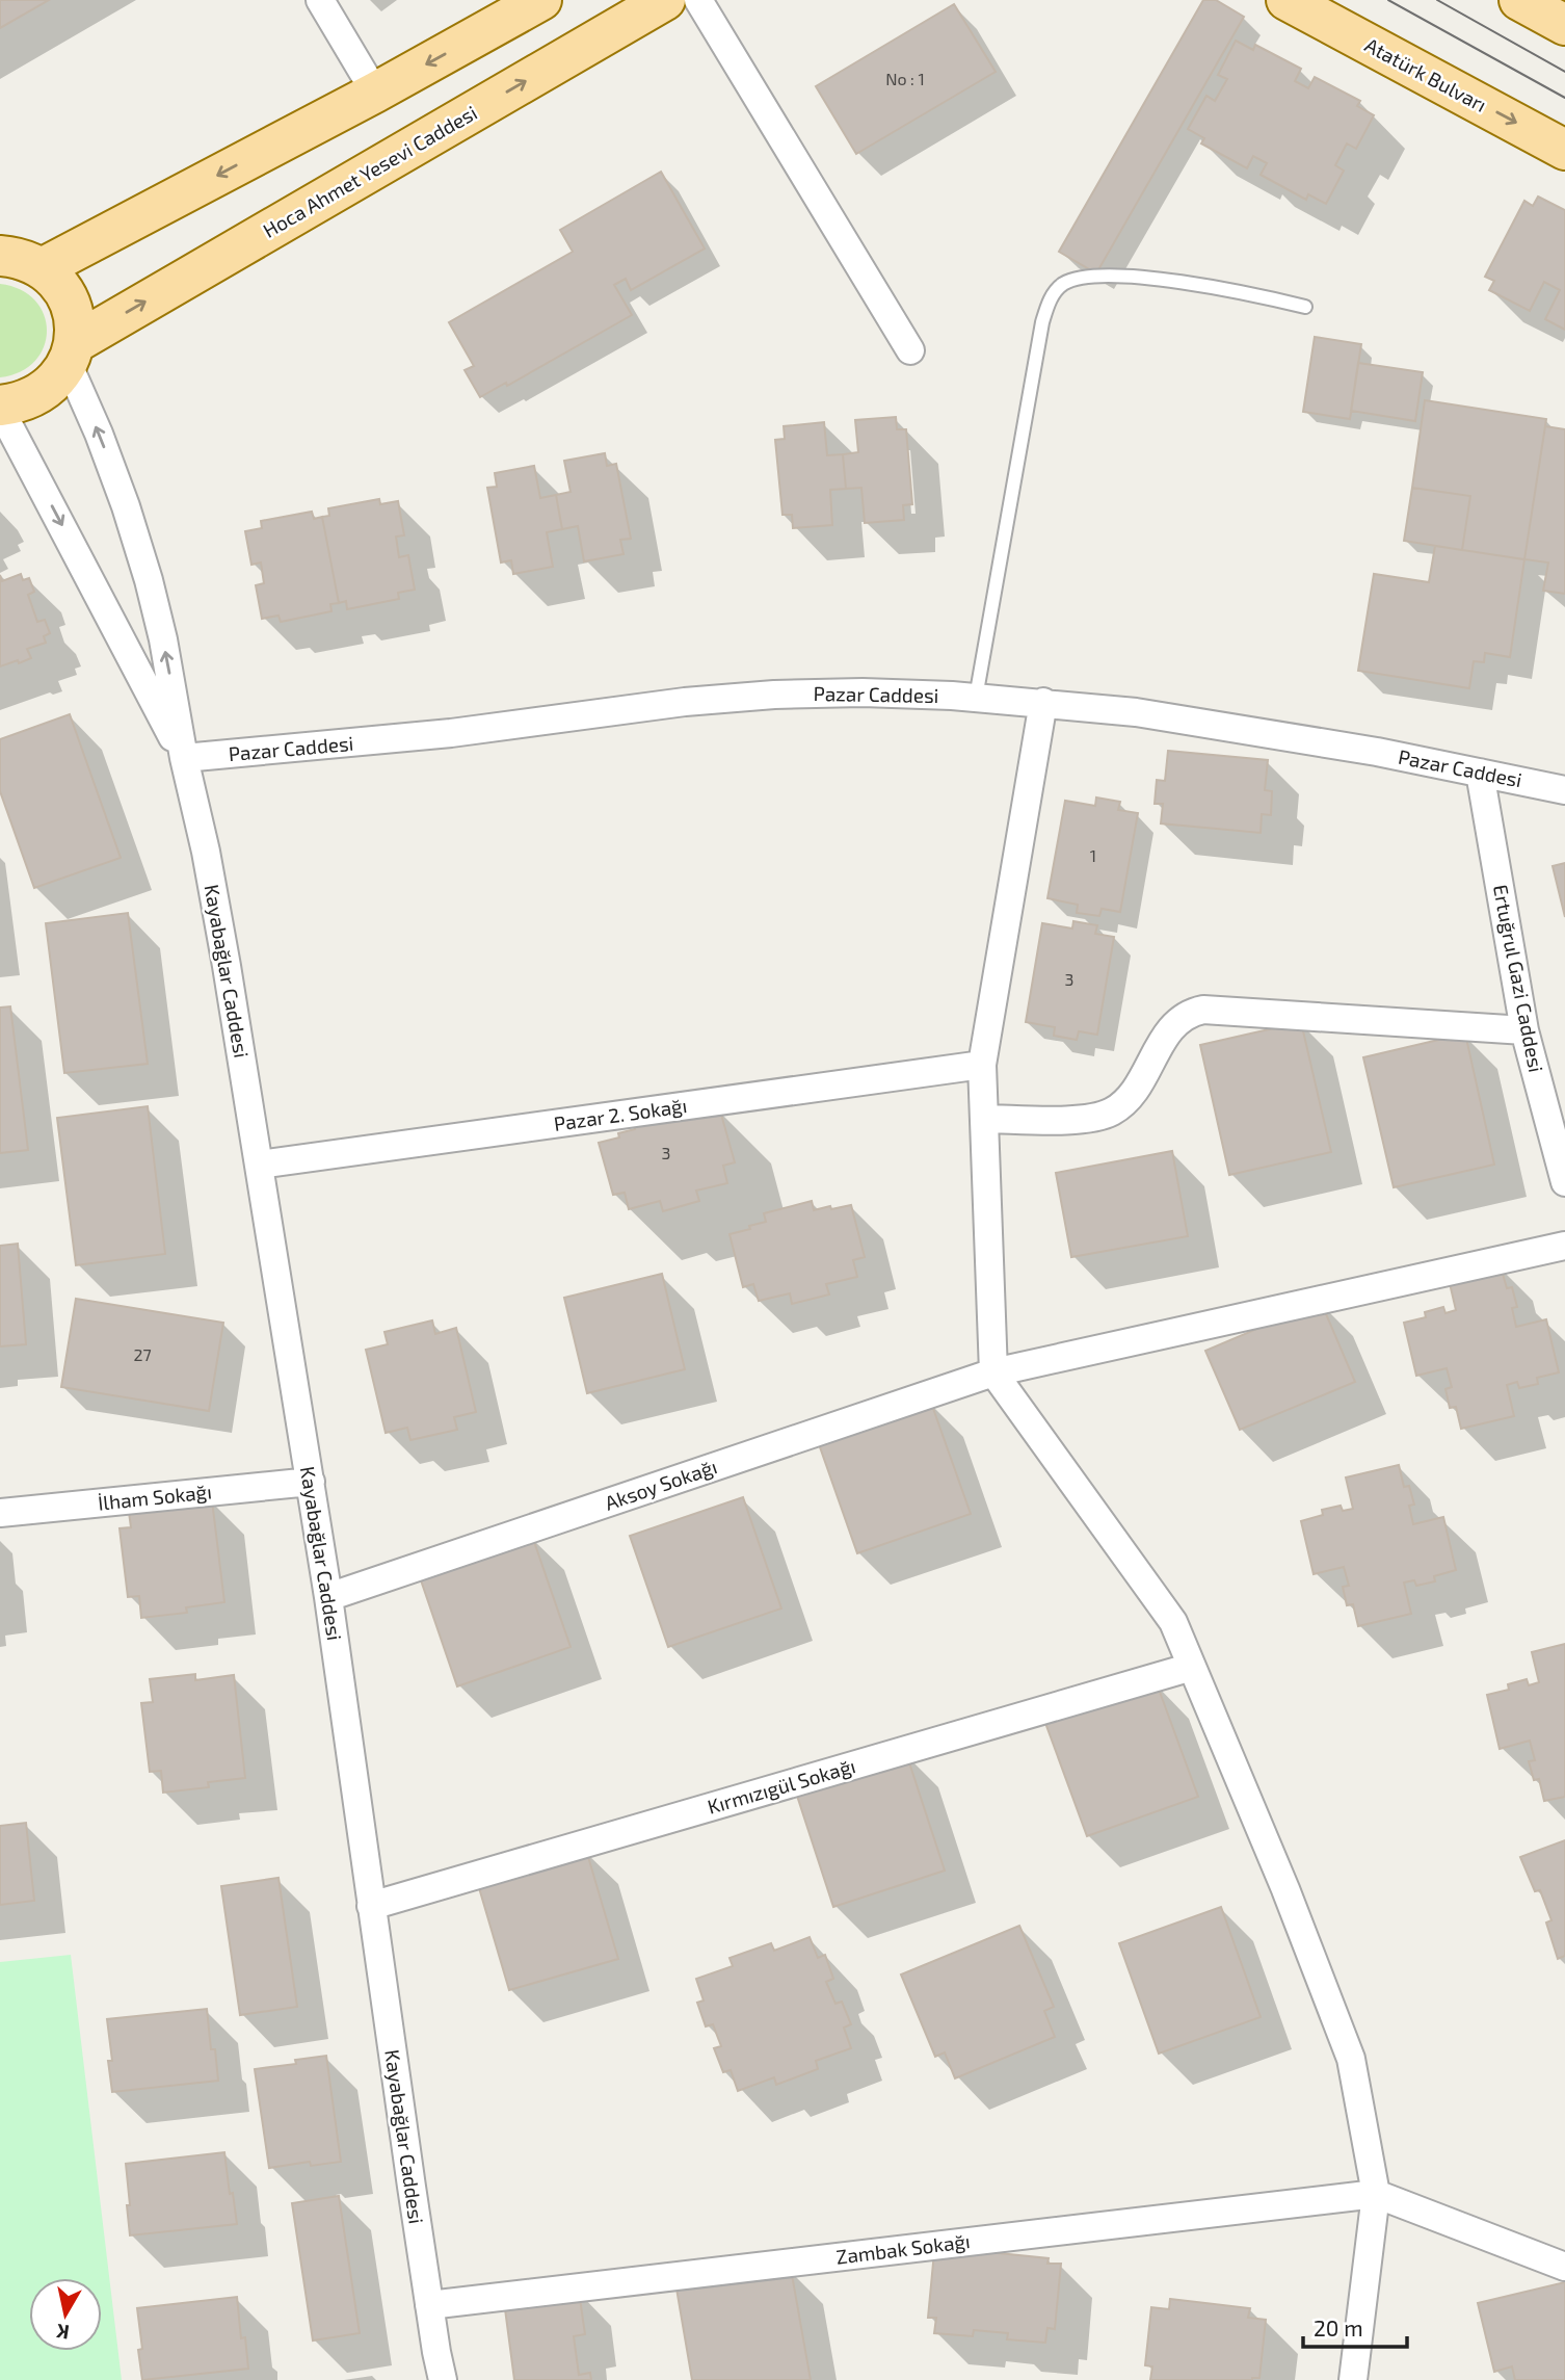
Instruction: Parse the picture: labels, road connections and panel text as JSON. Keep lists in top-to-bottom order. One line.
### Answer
{"streets":{"main road":["Atatürk Bulvarı","Hoca Ahmet Yesevi Caddesi"],"street":["Pazar Caddesi","Kayabağlar Caddesi","Ertuğrul Gazi Caddesi","Pazar 2. Sokağı","Aksoy Sokağı","İlham Sokağı","Kırmızıgül Sokağı","Zambak Sokağı"]},"crossings":[["Hoca Ahmet Yesevi Caddesi","Kayabağlar Caddesi"],["Pazar Caddesi","Kayabağlar Caddesi"],["Pazar Caddesi","Ertuğrul Gazi Caddesi"],["Kayabağlar Caddesi","Pazar 2. Sokağı"],["Kayabağlar Caddesi","Aksoy Sokağı"],["Kayabağlar Caddesi","İlham Sokağı"],["Kayabağlar Caddesi","Kırmızıgül Sokağı"],["Kayabağlar Caddesi","Zambak Sokağı"]],"one_way":["Atatürk Bulvarı"],"house_numbers":["No : 1","1","3","3","27"],"scale_bar":"20 m","north":"bottom"}
